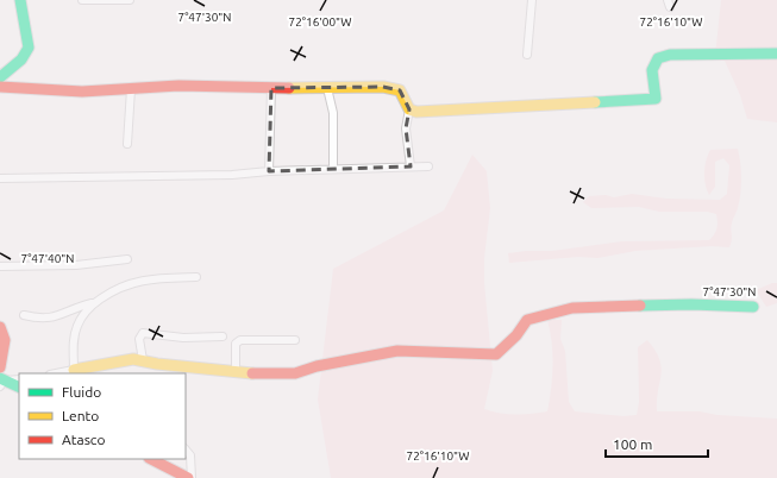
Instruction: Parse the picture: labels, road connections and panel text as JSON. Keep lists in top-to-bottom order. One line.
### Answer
{"legend":["Fluido","Lento","Atasco"],"scale_bar":"100 m","coordinates":["7°47'30\"N","72°16'00\"W","72°16'10\"W","7°47'40\"N"]}
